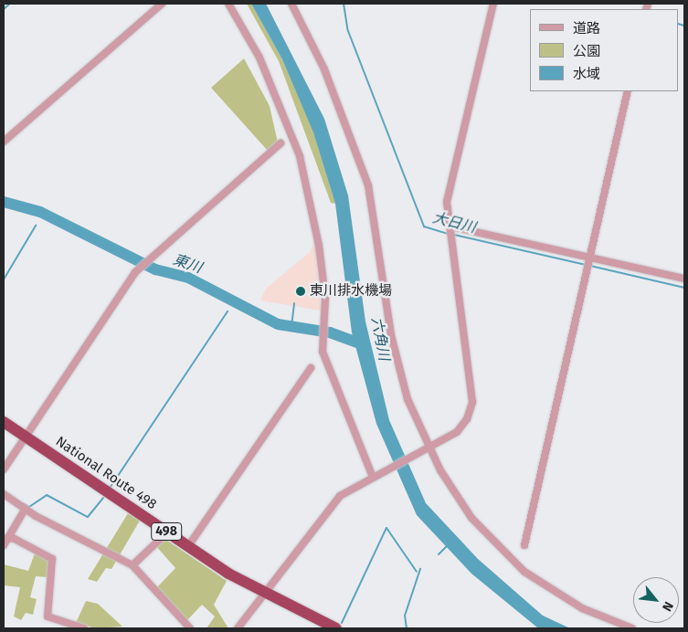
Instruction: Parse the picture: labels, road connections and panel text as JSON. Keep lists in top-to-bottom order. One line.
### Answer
{"streets":{"highway":["National Route 498","498"]},"water":["大日川","東川","六角川"],"places":["東川排水機場"],"legend":["道路","公園","水域"],"north":"bottom right"}
